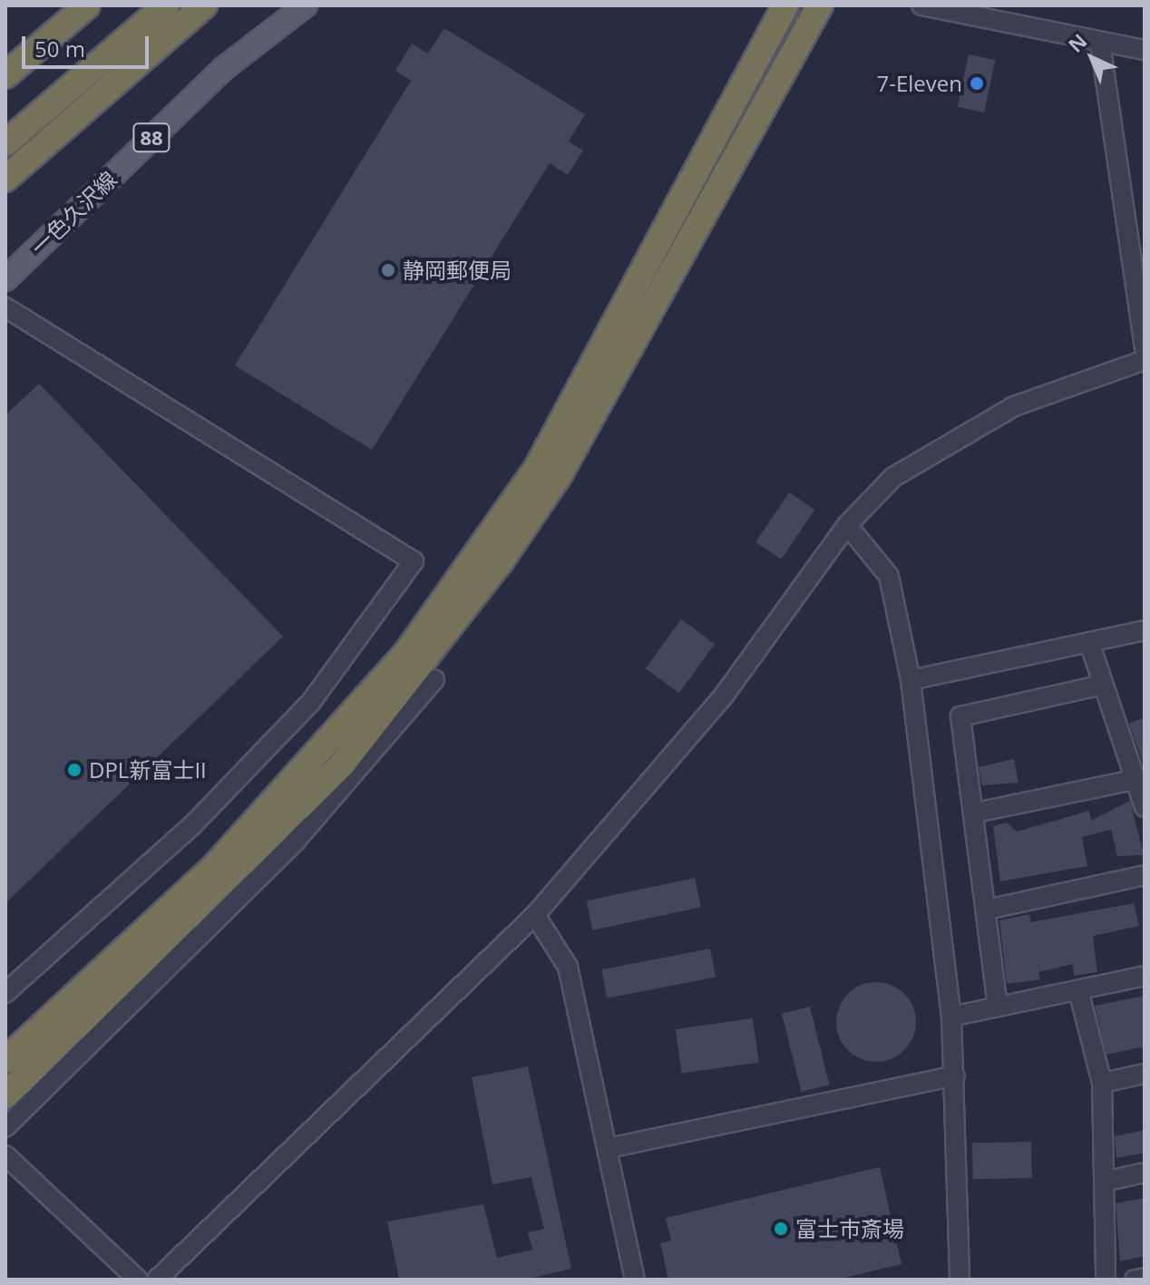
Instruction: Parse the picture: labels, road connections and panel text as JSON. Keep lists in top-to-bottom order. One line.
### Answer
{"streets":{"main road":["88","一色久沢線"]},"places":["7-Eleven","静岡郵便局","DPL新富士II","富士市斎場"],"scale_bar":"50 m","north":"top left"}
